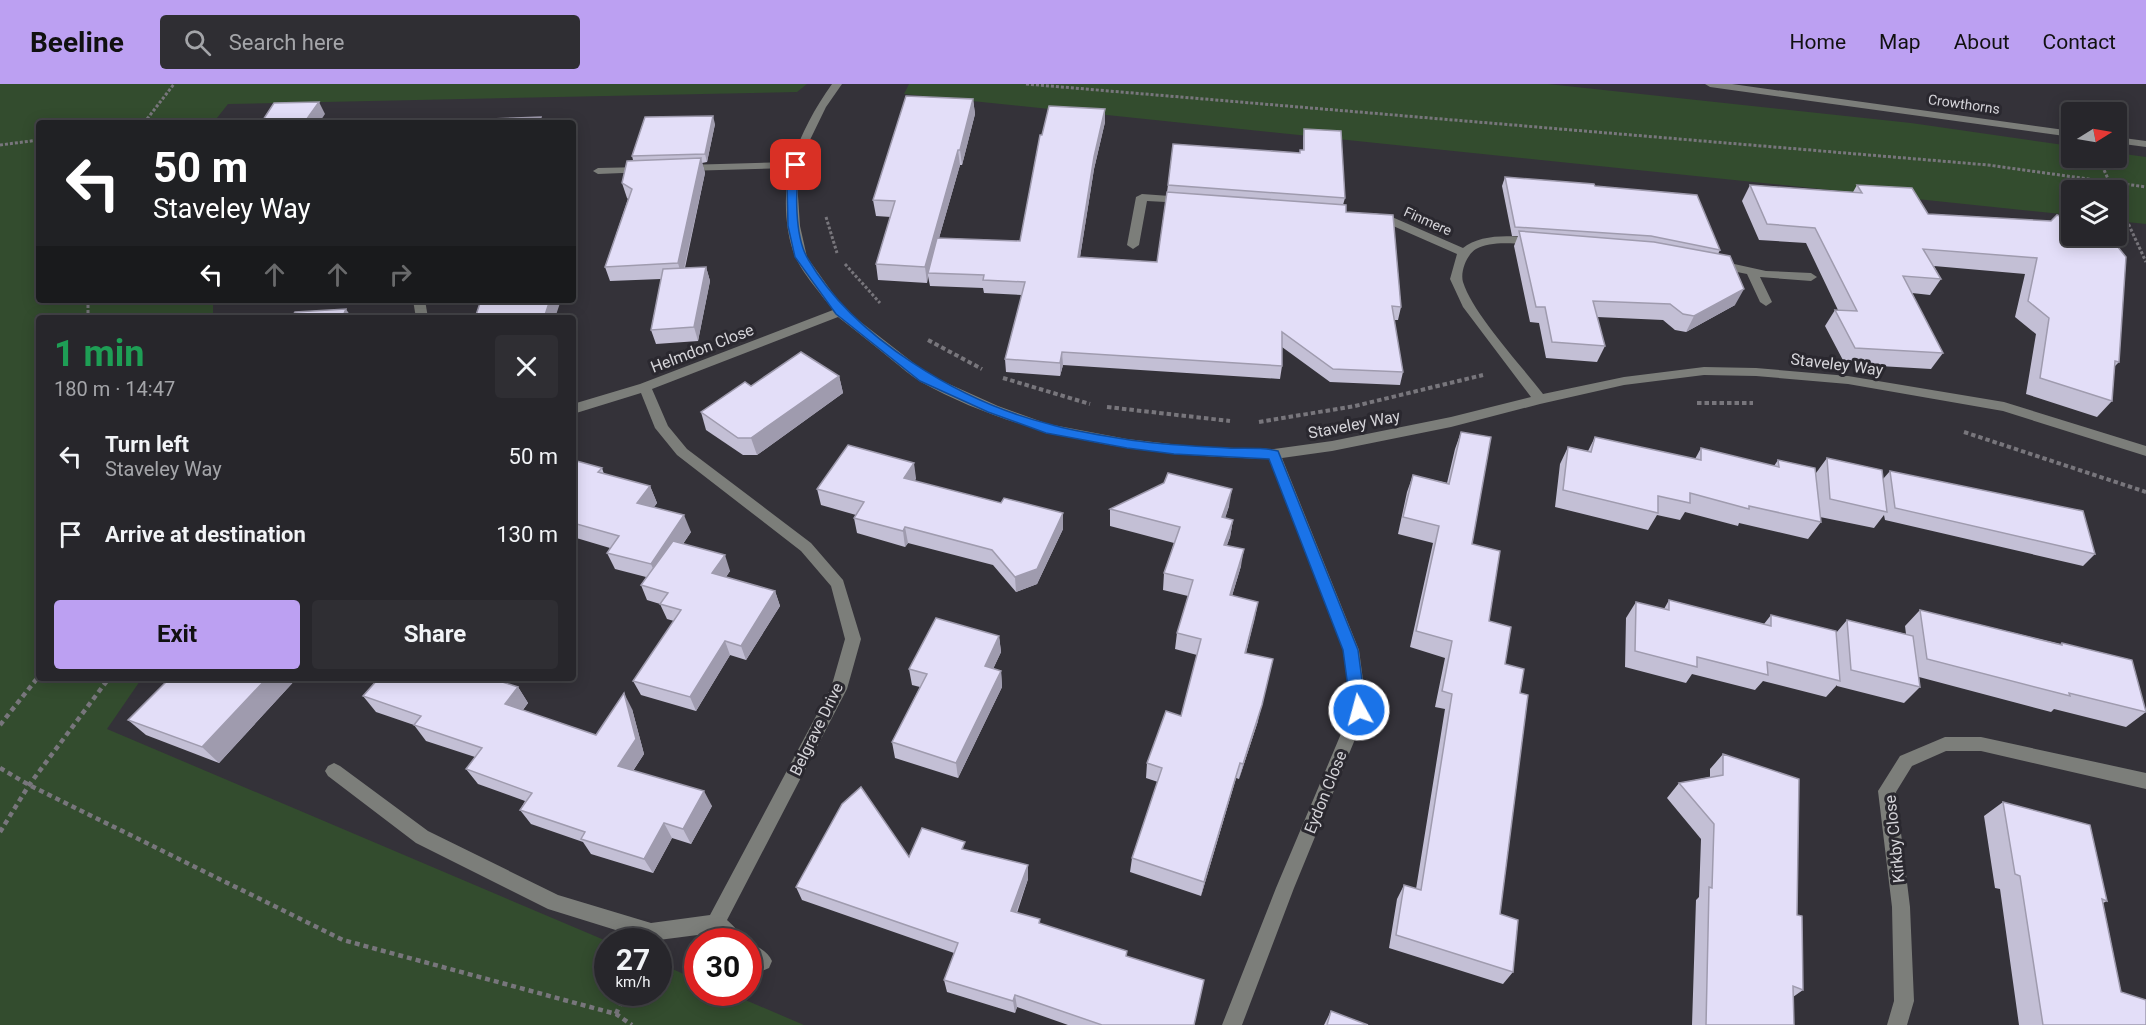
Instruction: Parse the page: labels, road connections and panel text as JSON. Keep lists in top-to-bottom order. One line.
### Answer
{"streets":{"street":["Crowthorns","Finmere","Helmdon Close","Staveley Way","Belgrave Drive","Eydon Close","Kirkby Close"]},"crossings":[["Finmere","Staveley Way"],["Helmdon Close","Staveley Way"],["Helmdon Close","Belgrave Drive"],["Staveley Way","Eydon Close"]],"north":"right","page":{"header":"Beeline","search":"Search here","nav":["Home","Map","About","Contact"],"turn":["50 m","Staveley Way"],"heading":["1 min","180 m · 14:47"],"list":[{"name":"Turn left","note":"Staveley Way","value":"50 m"},{"name":"Arrive at destination","value":"130 m"}],"buttons":["Exit","Share"],"speed":"27 km/h","limit":"30"}}
